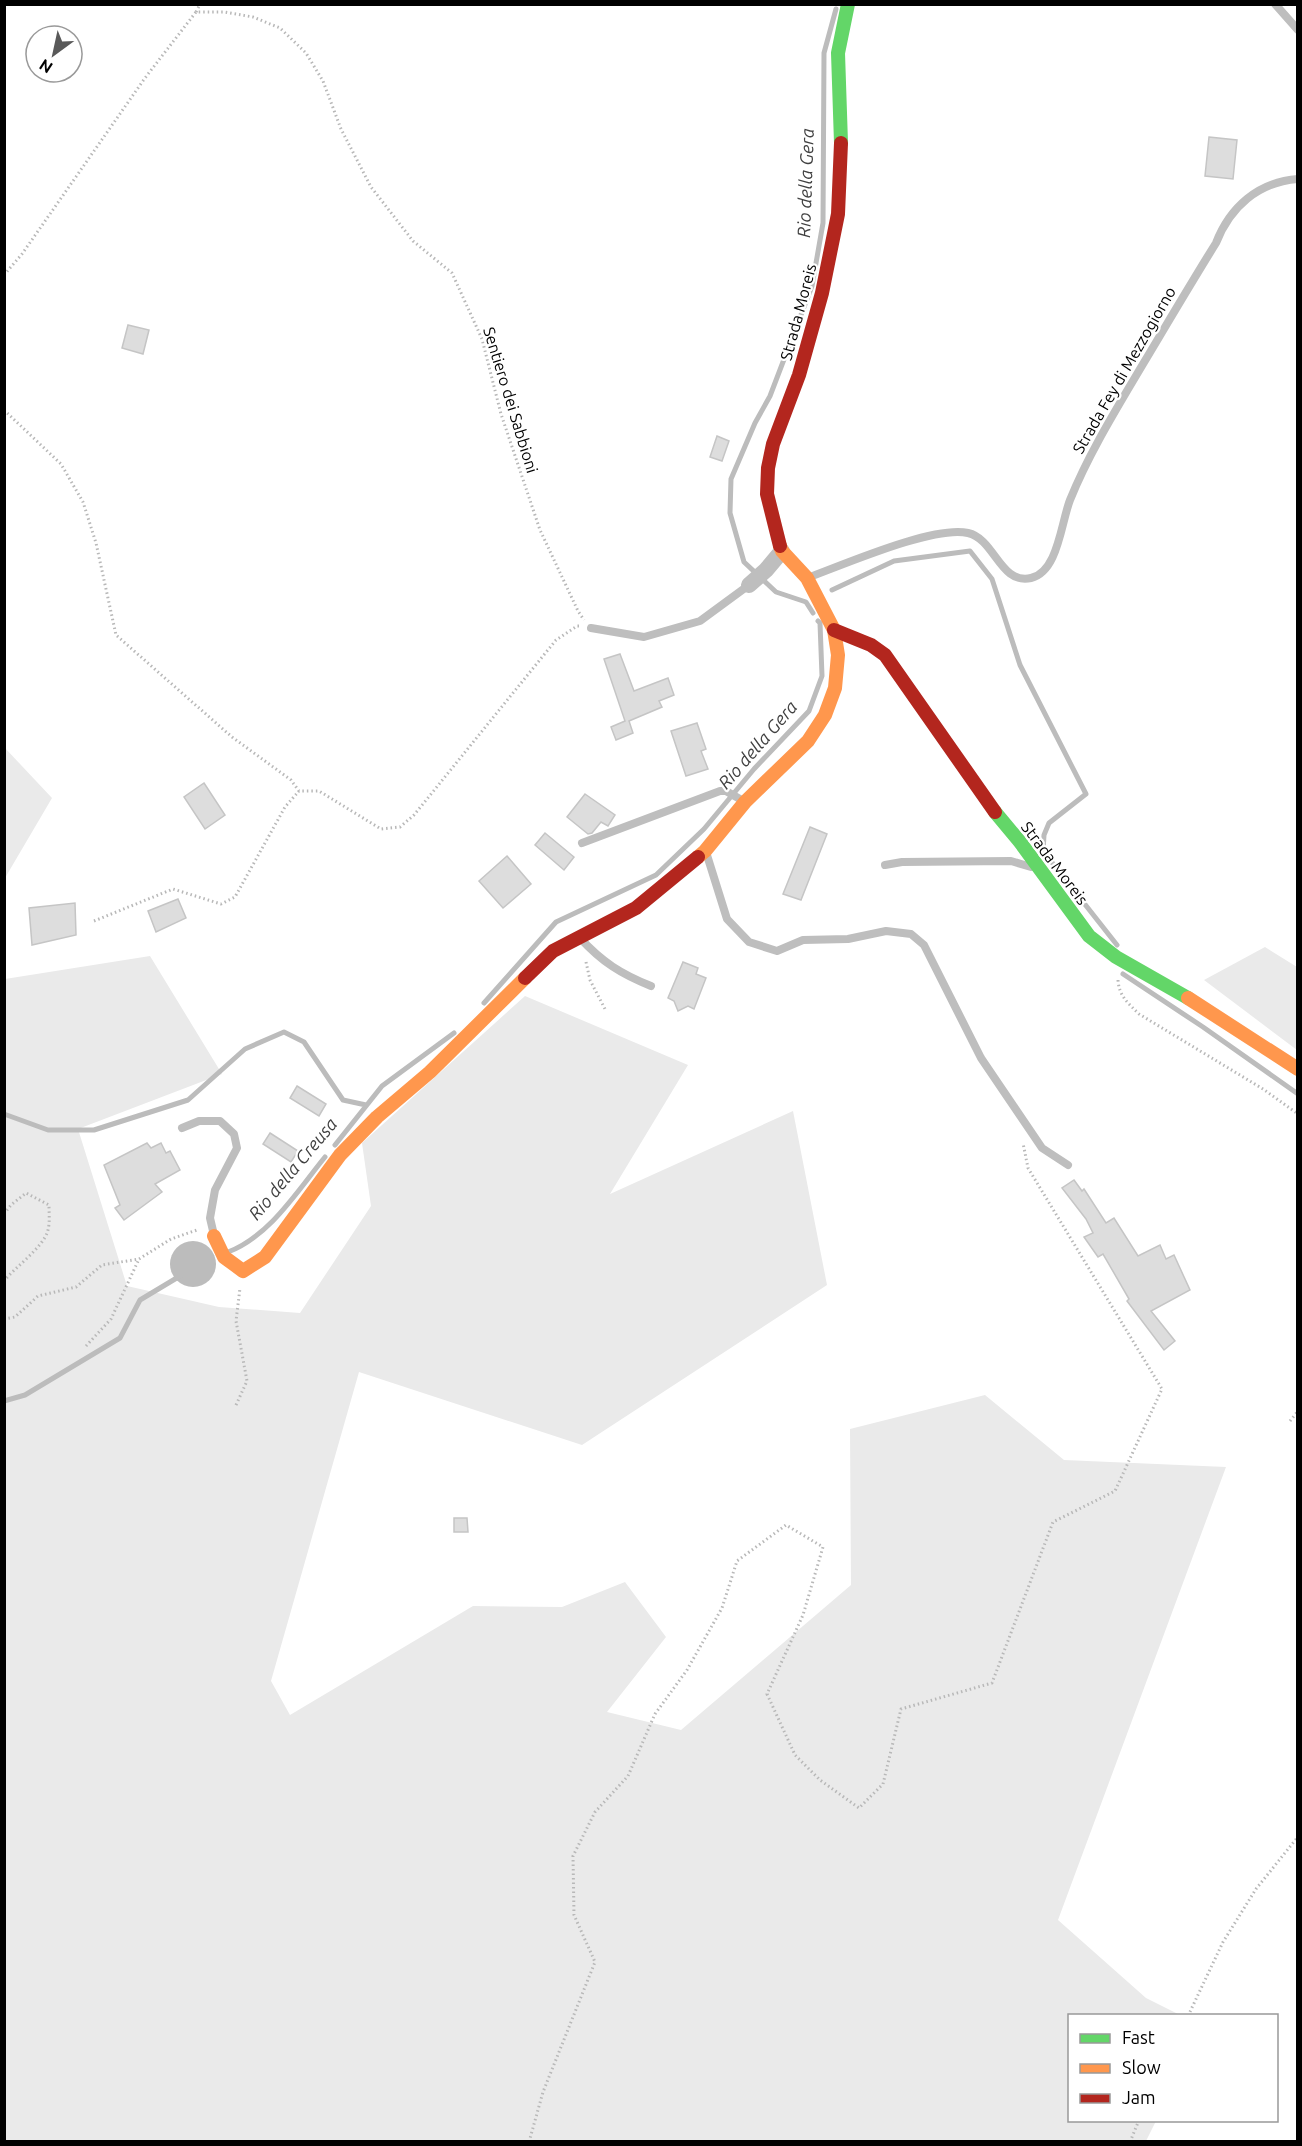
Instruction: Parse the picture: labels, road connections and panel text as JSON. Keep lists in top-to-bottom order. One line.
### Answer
{"streets":{"street":["Strada Moreis"],"lane":["Strada Fey di Mezzogiorno"],"path":["Sentiero dei Sabbioni"]},"water":["Rio della Gera","Rio della Creusa"],"legend":["Fast","Slow","Jam"],"north":"bottom left"}
